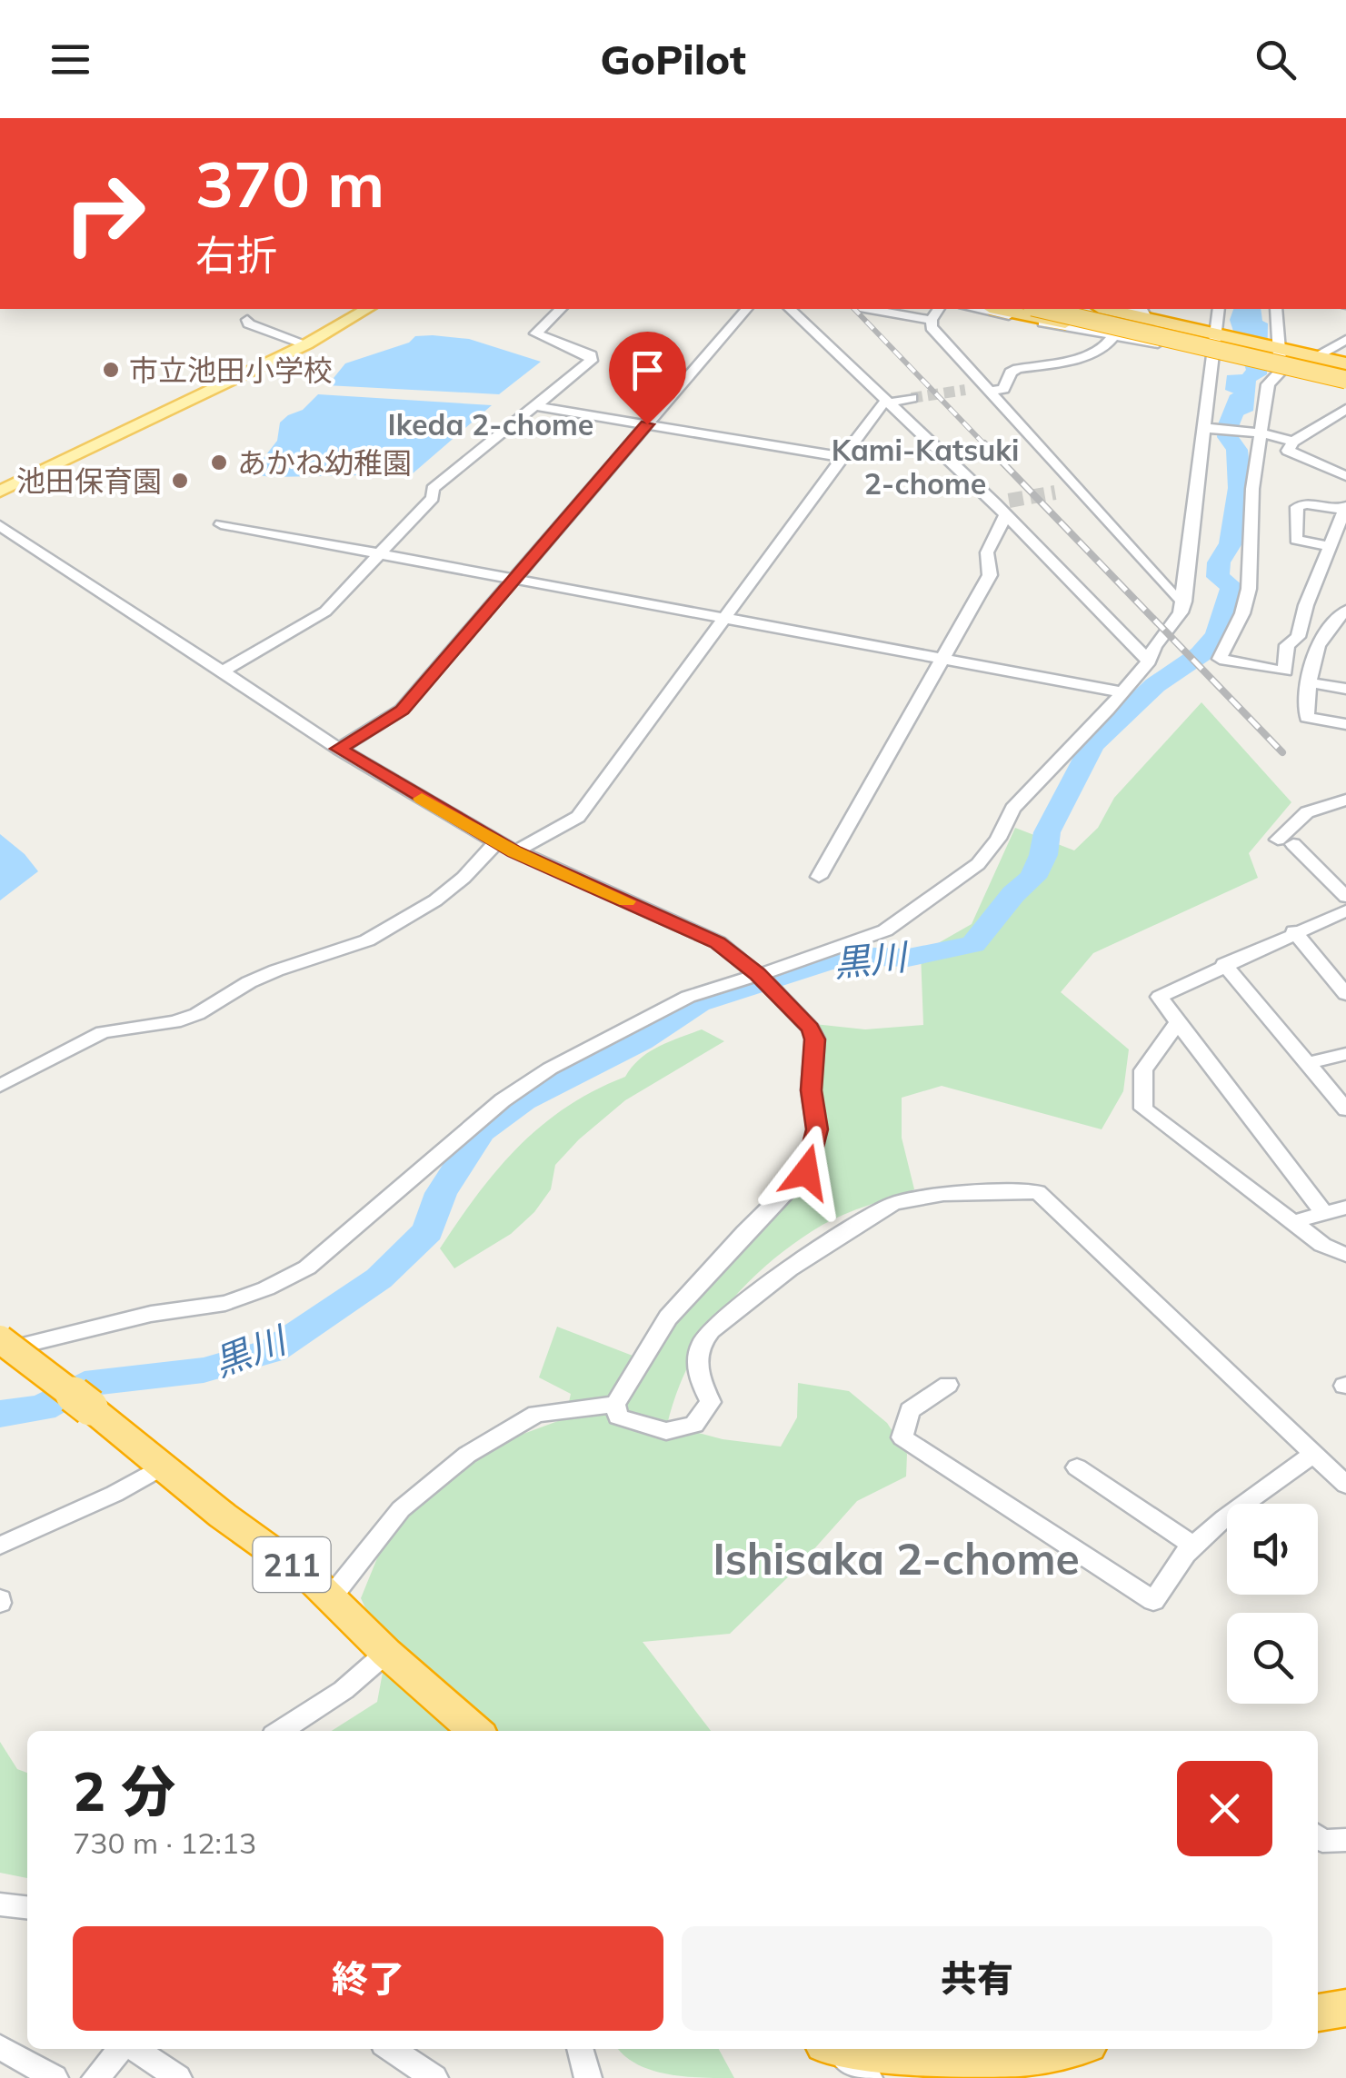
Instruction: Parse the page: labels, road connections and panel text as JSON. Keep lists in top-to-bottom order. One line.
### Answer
{"streets":{"highway":["211"]},"districts":["Ikeda 2-chome","Kami-Katsuki 2-chome","Ishisaka 2-chome"],"water":["黒川"],"places":["市立池田小学校","あかね幼稚園","池田保育園"],"page":{"header":"GoPilot","turn":["370 m","右折"],"heading":["2 分","730 m · 12:13"],"buttons":["終了","共有"]}}
